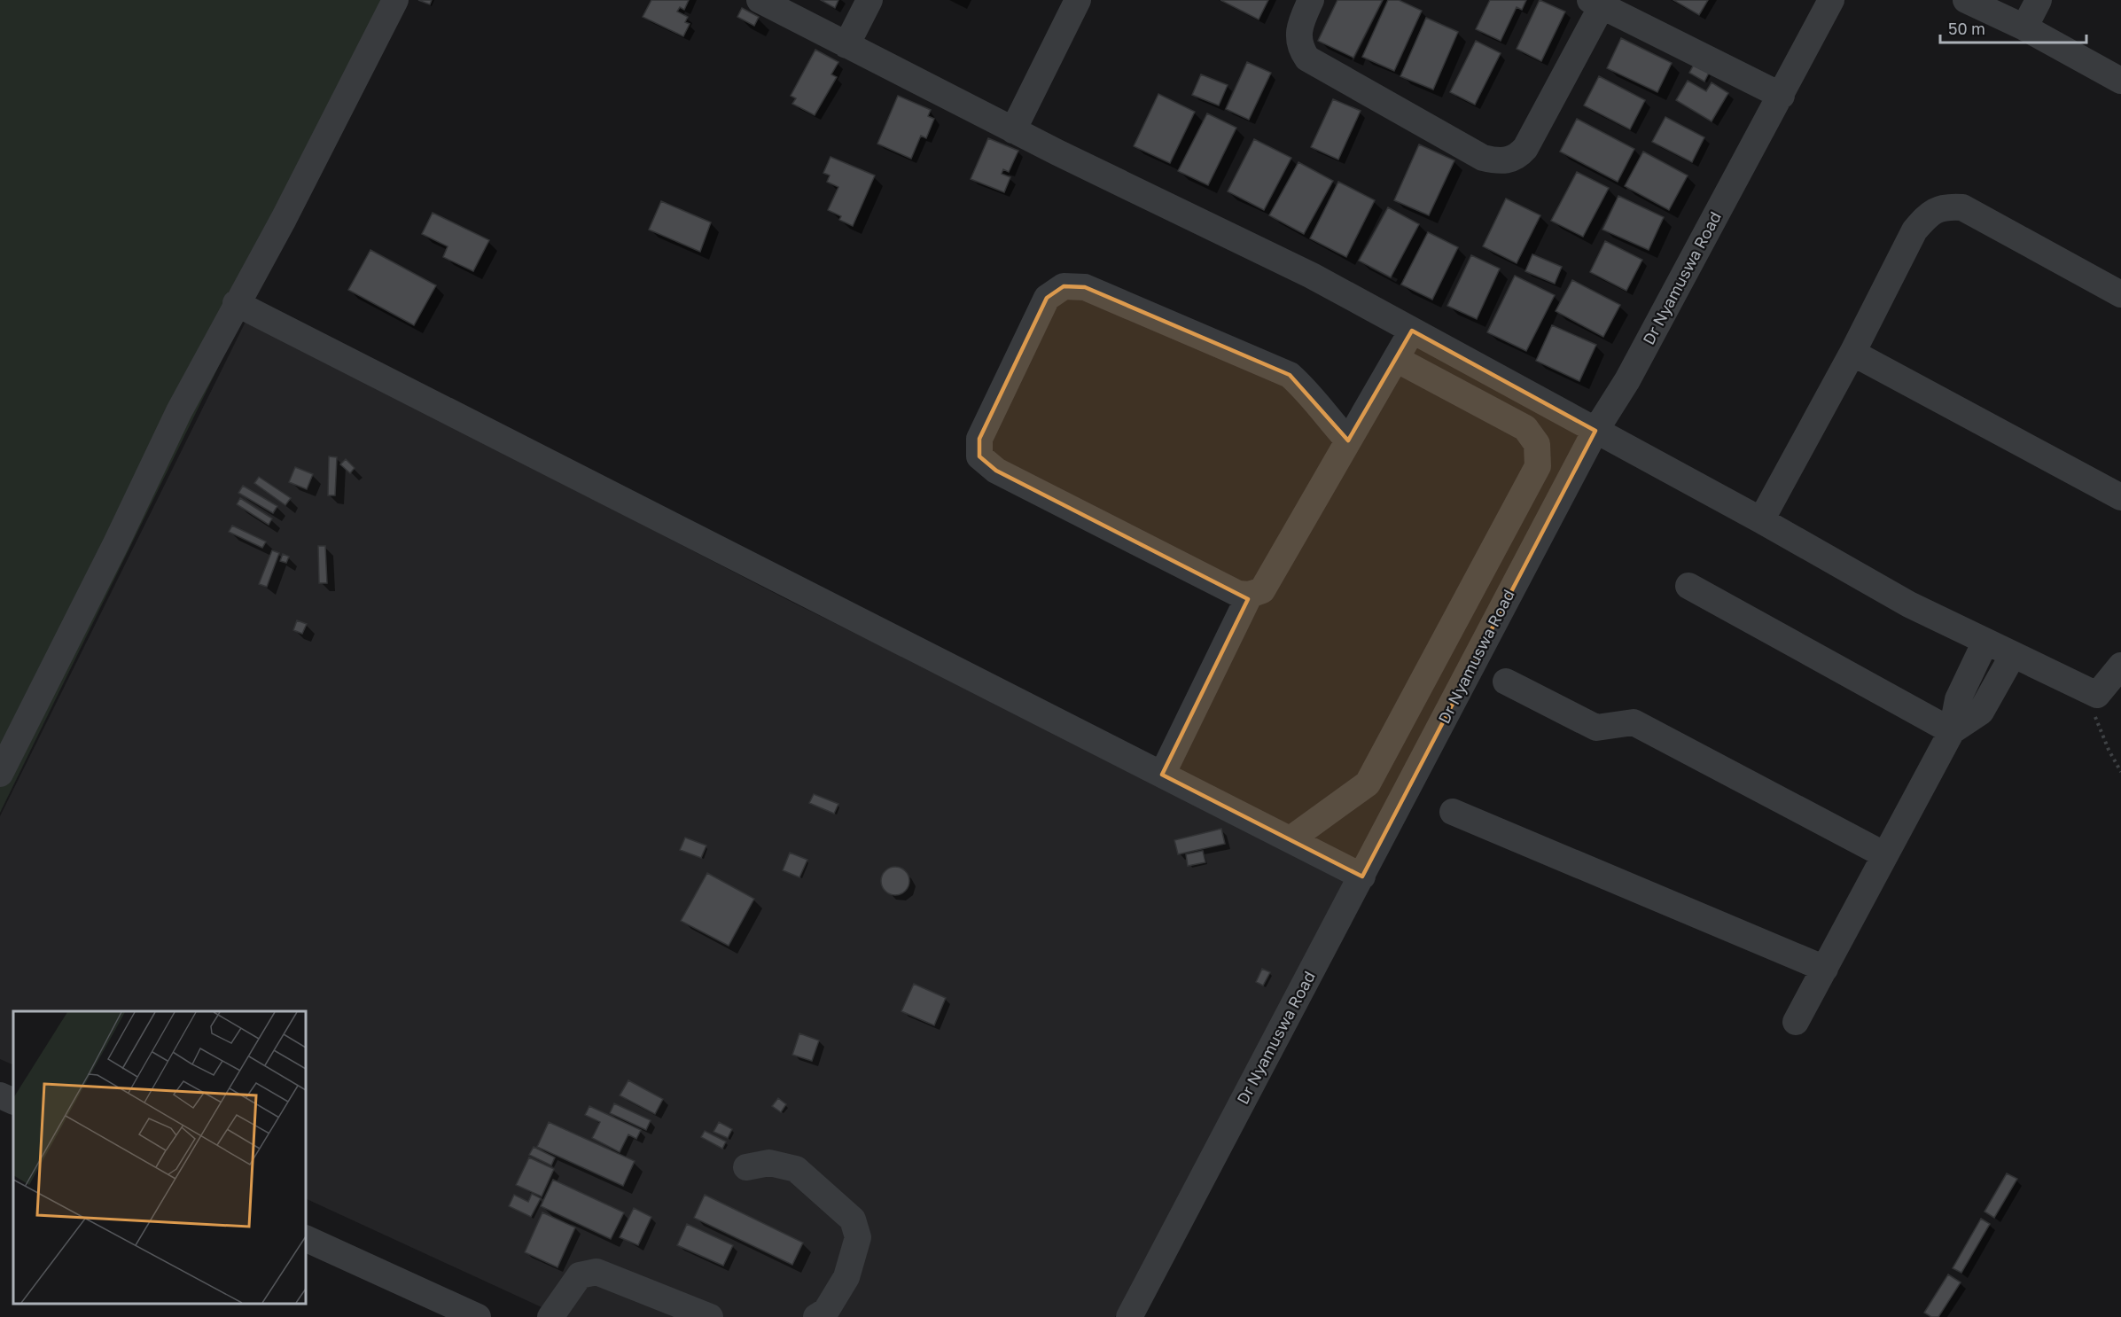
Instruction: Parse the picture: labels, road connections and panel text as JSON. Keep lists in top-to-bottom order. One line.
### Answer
{"streets":{"street":["Dr Nyamuswa Road"]},"scale_bar":"50 m"}
